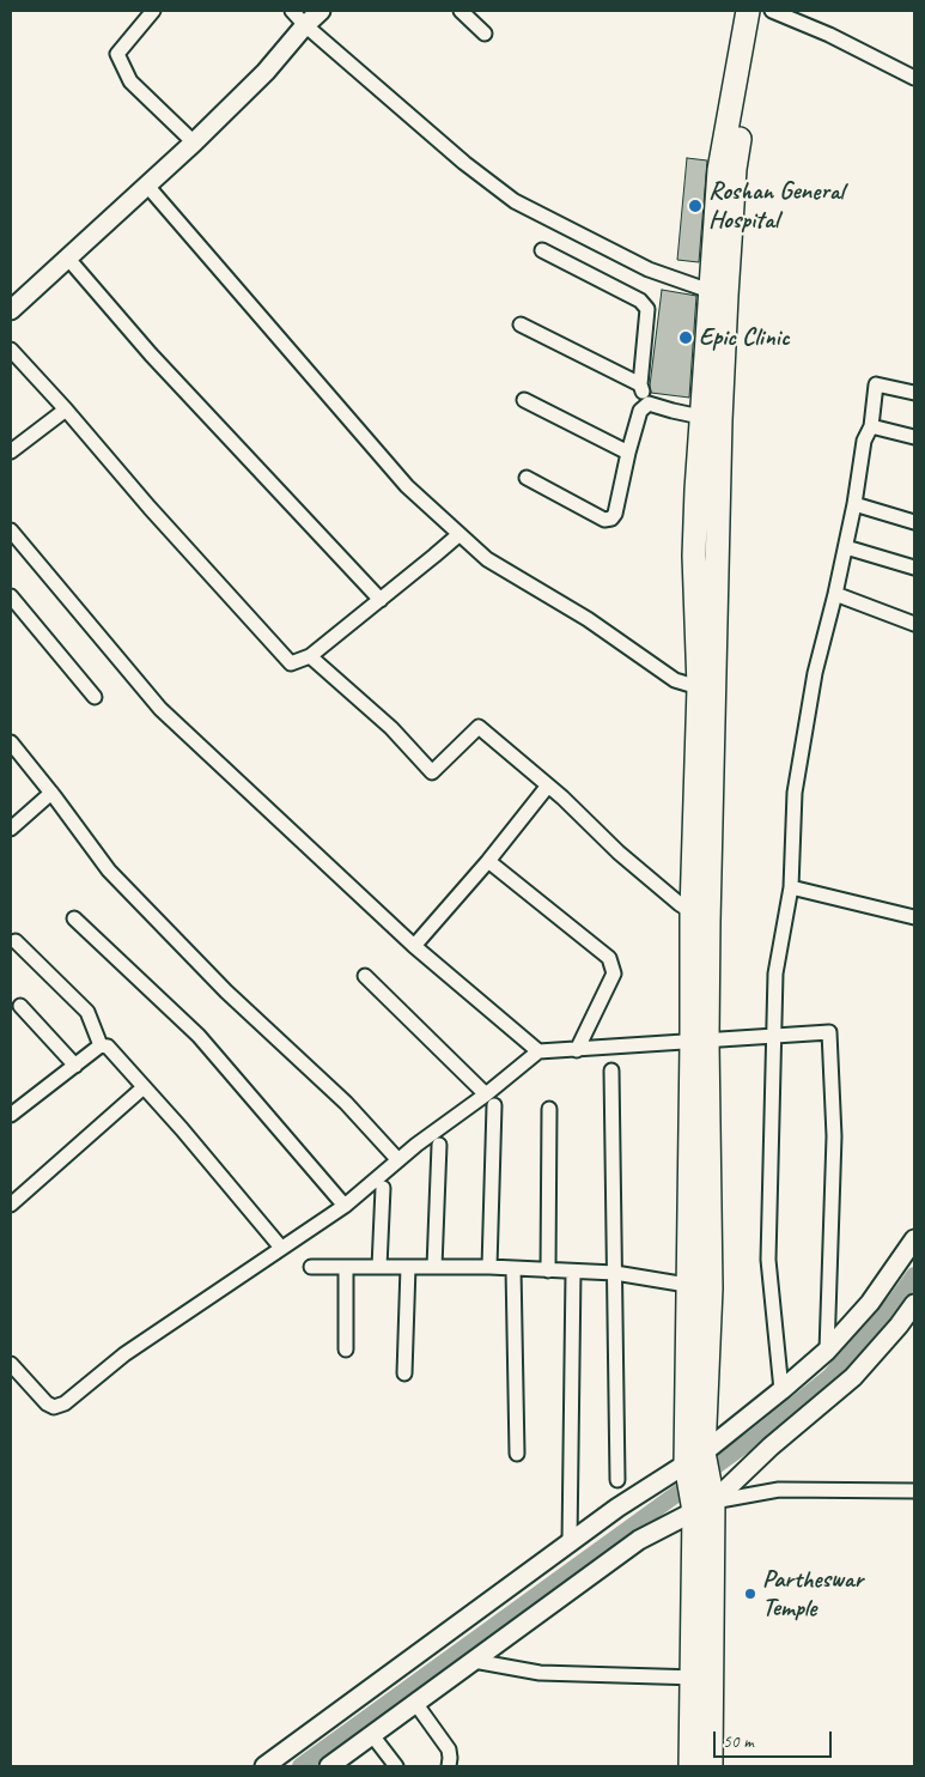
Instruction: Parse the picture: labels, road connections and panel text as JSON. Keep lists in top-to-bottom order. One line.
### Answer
{"places":["Roshan General Hospital","Epic Clinic","Partheswar Temple"],"scale_bar":"50 m"}
